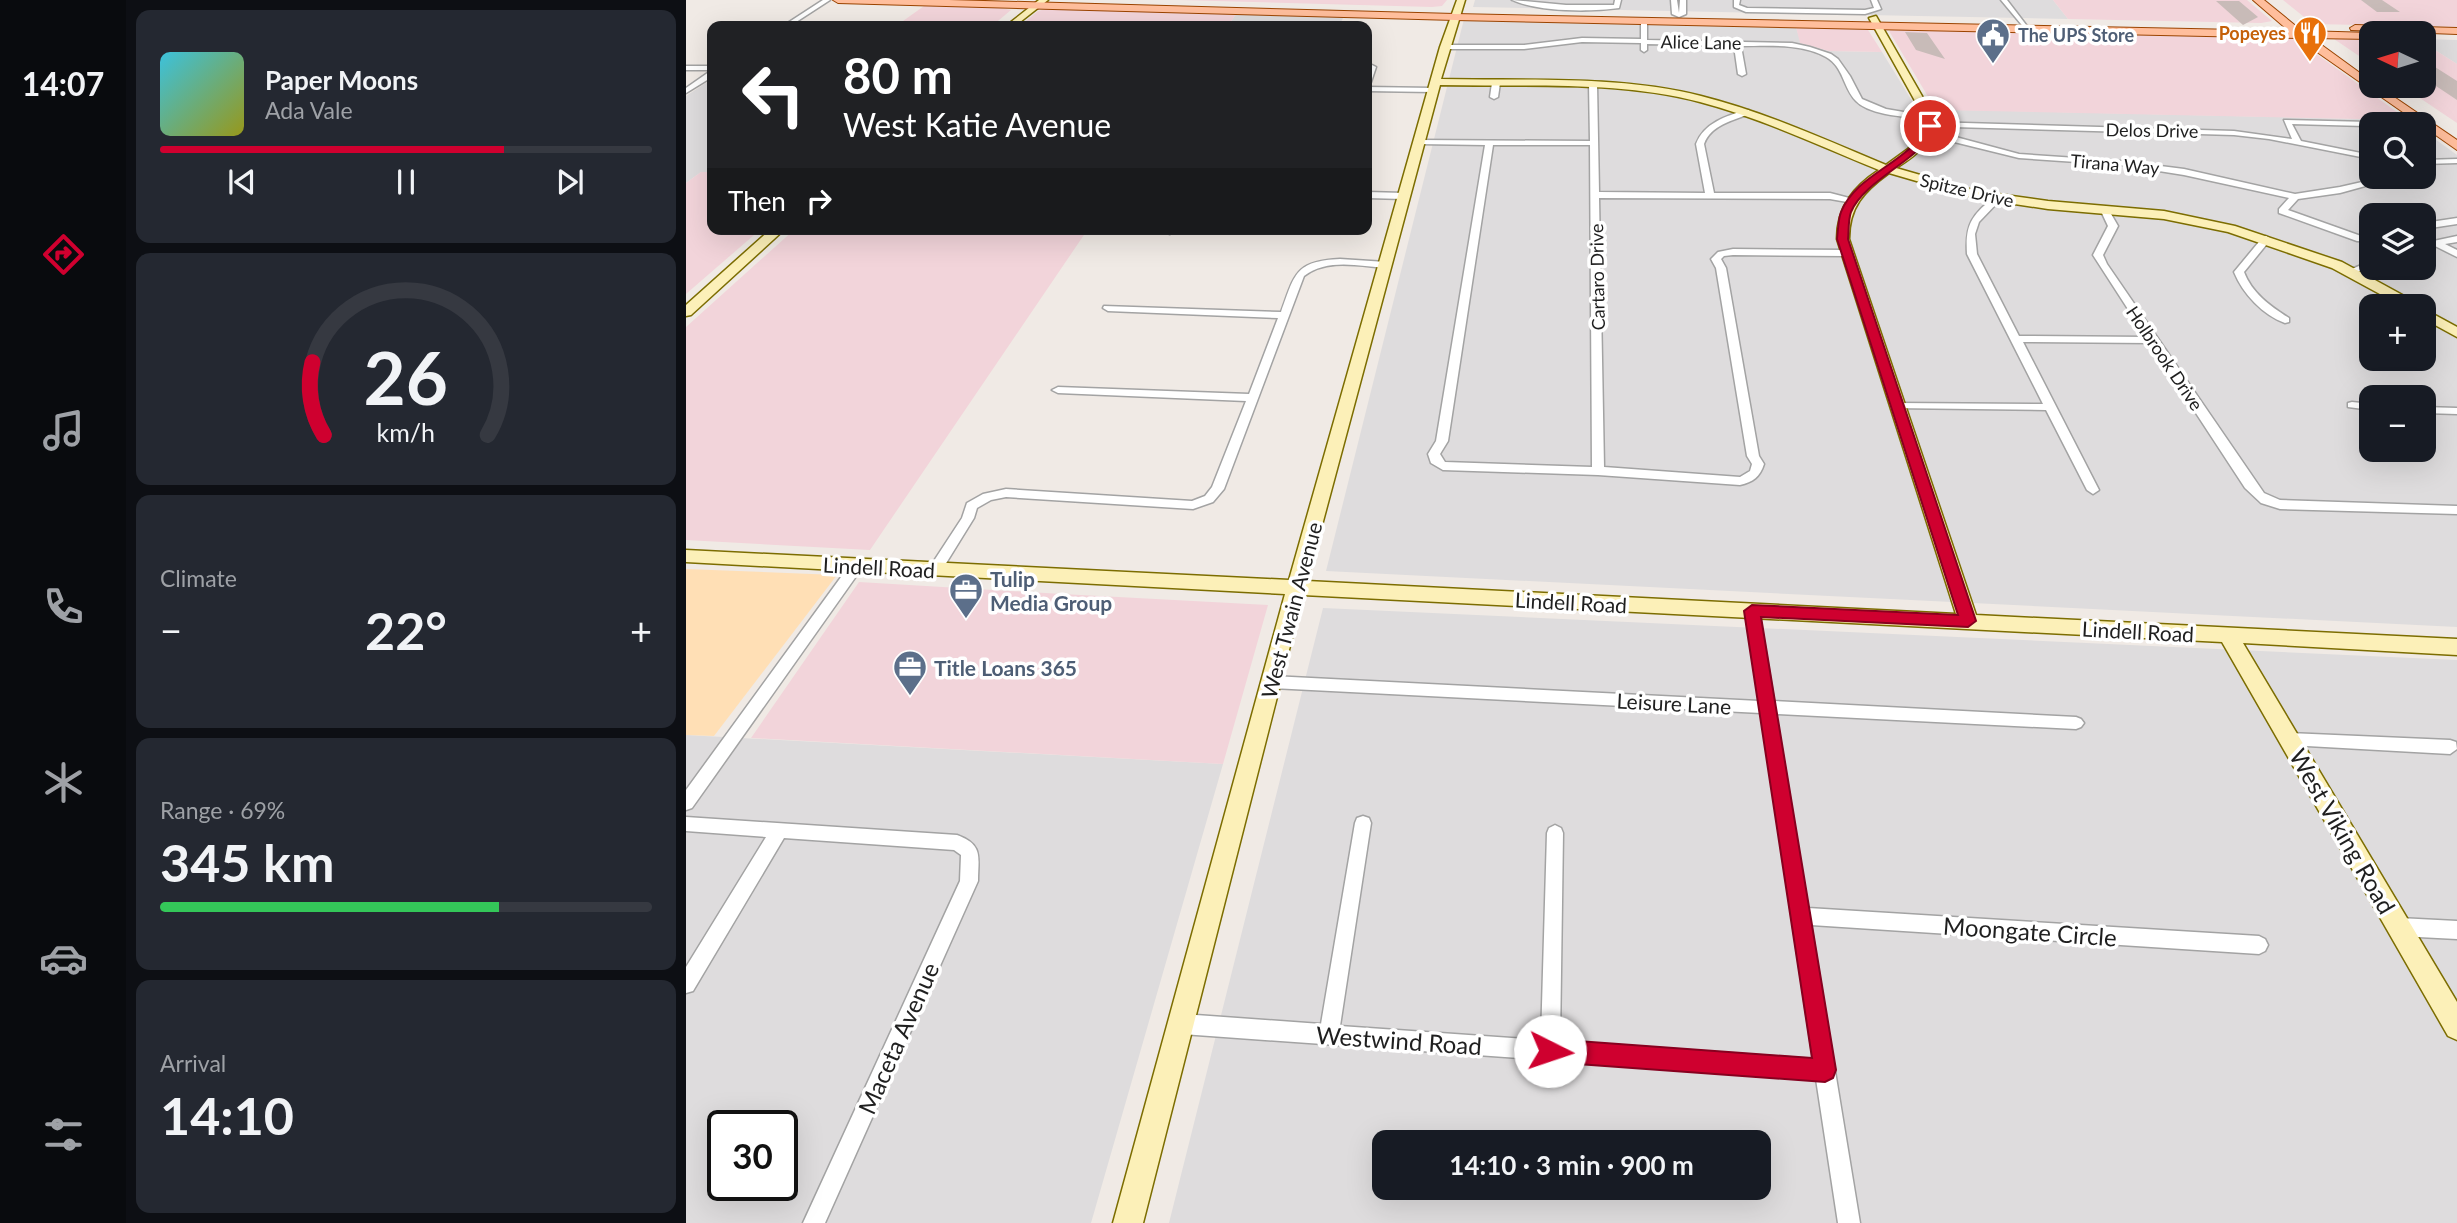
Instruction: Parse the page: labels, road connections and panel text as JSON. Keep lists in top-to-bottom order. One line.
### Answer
{"streets":{"street":["Alice Lane","Delos Drive","Tirana Way","Spitze Drive","Cartaro Drive","Holbrook Drive","Lindell Road","West Twain Avenue","Leisure Lane","West Viking Road","Moongate Circle","Maceta Avenue","Westwind Road"]},"crossings":[["Alice Lane","Delos Drive"],["Alice Lane","West Twain Avenue"],["Delos Drive","Tirana Way"],["Spitze Drive","Cartaro Drive"],["Spitze Drive","Holbrook Drive"],["Spitze Drive","West Twain Avenue"],["Lindell Road","West Twain Avenue"],["Lindell Road","West Viking Road"],["West Twain Avenue","Leisure Lane"],["West Twain Avenue","Westwind Road"]],"places":{"restaurant":["Popeyes"],"public building":["The UPS Store"],"office":["Tulip Media Group","Title Loans 365"]},"north":"left","page":{"tabs":"14:07","map_buttons":["+","−"],"turn":["80 m","West Katie Avenue"],"song":["Paper Moons","Ada Vale"],"then":"Then","tile":["Climate",["Range · 69%","345 km"],["Arrival","14:10"]],"heat":["−","22°","+"],"limit":"30","trip":"14:10 · 3 min · 900 m","gauge":["26","km/h"]}}
